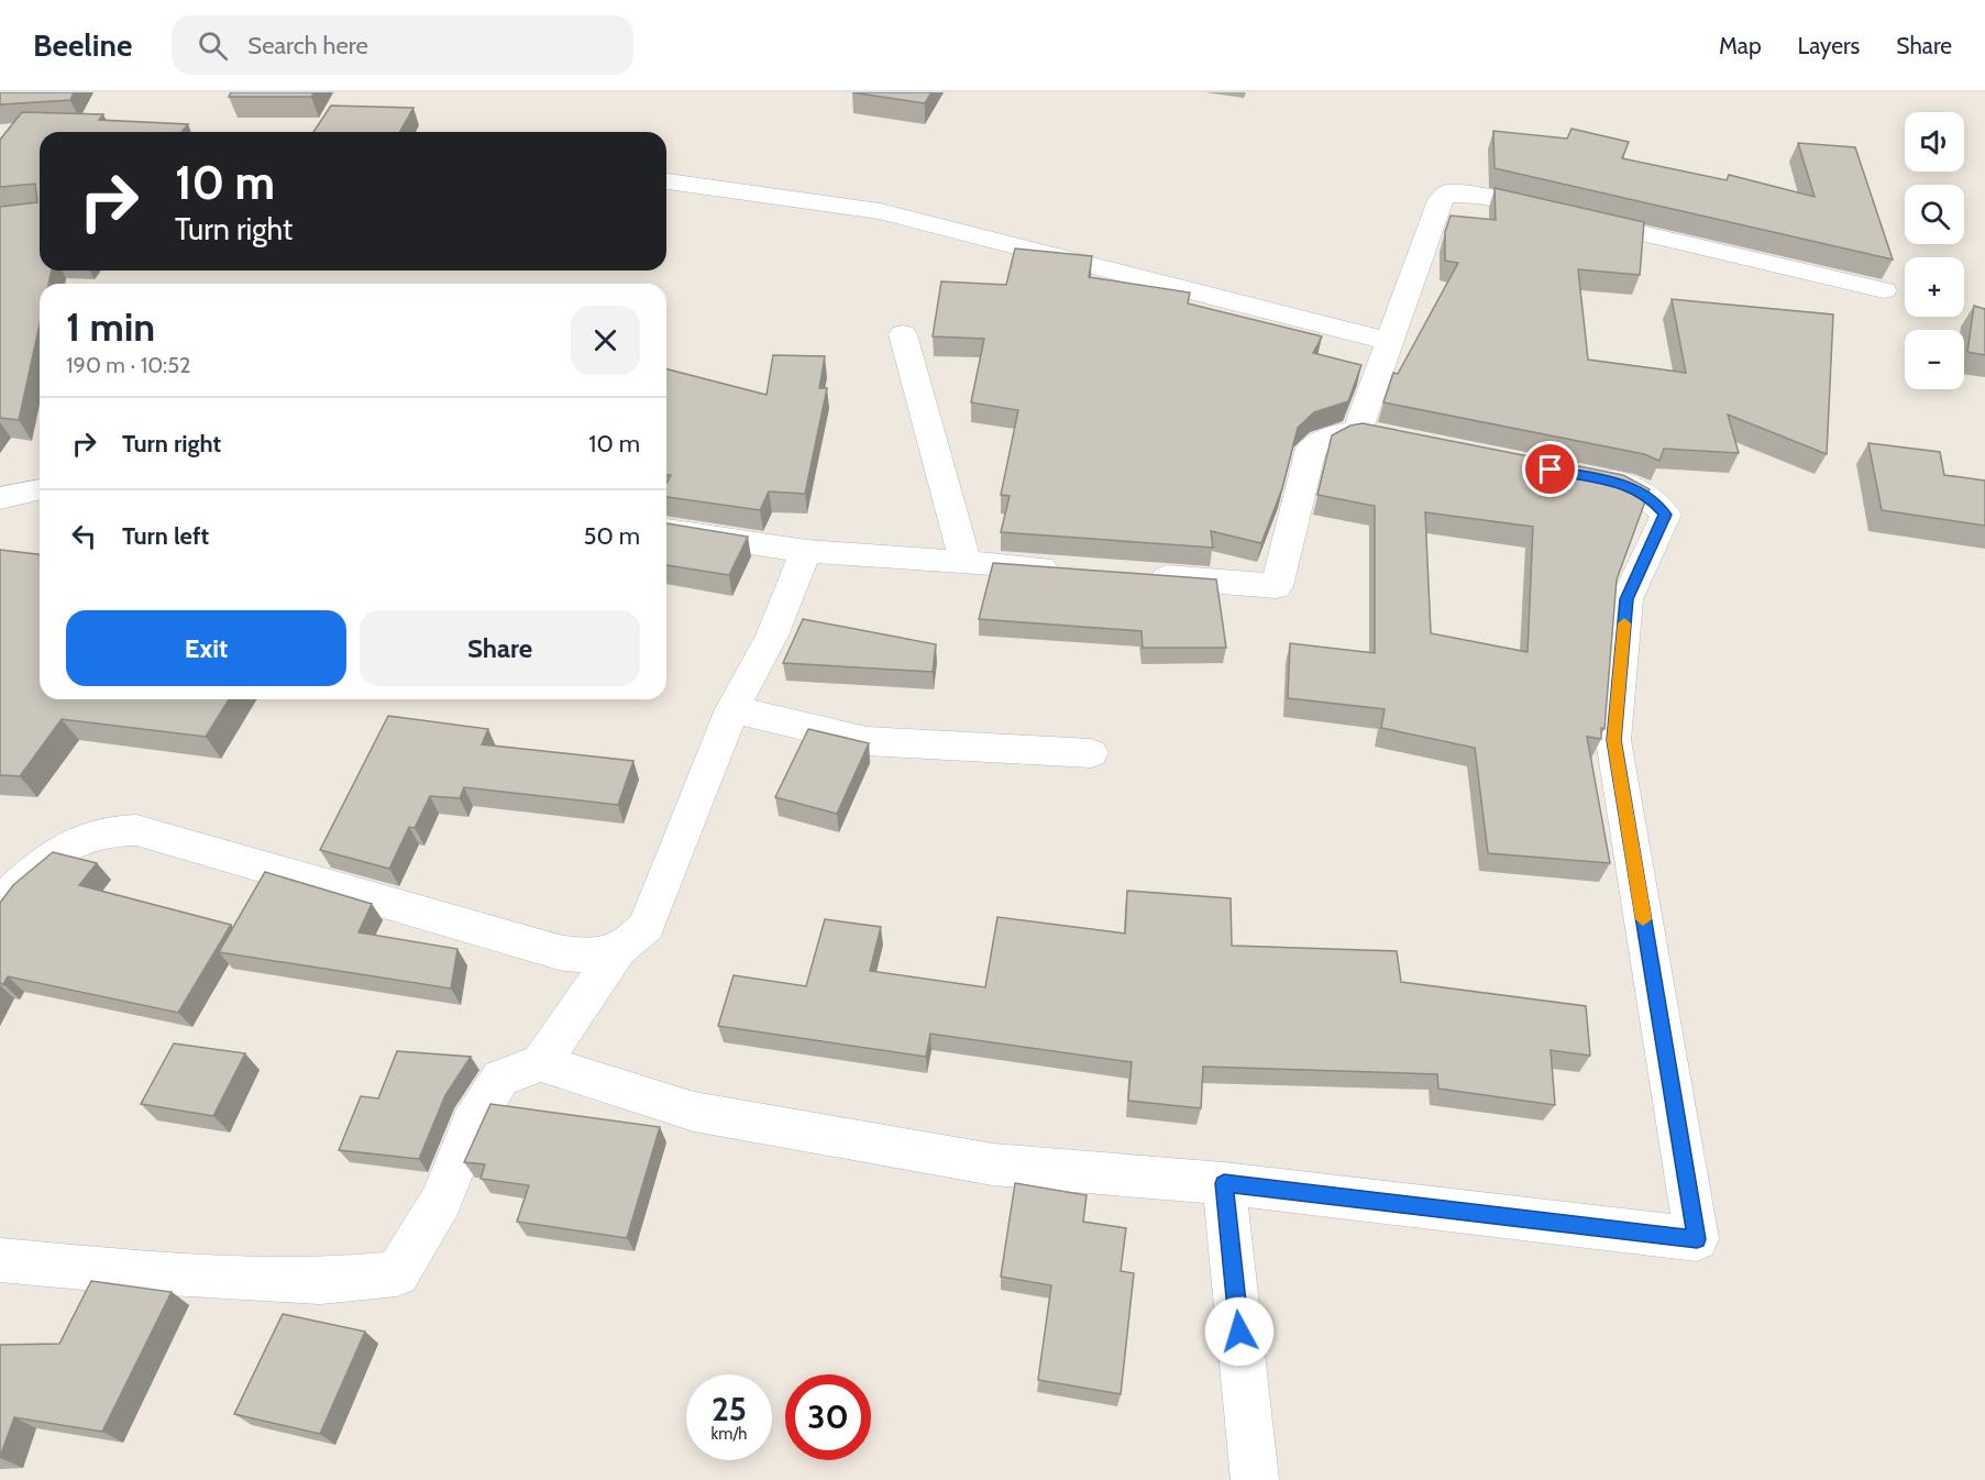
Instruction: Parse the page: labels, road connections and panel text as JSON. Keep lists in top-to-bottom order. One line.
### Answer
{"page":{"header":"Beeline","search":"Search here","nav":["Map","Layers","Share"],"map_buttons":["+","−"],"turn":["10 m","Turn right"],"heading":["1 min","190 m · 10:52"],"list":[{"name":"Turn right","value":"10 m"},{"name":"Turn left","value":"50 m"}],"buttons":["Exit","Share"],"speed":"25 km/h","limit":"30"}}
